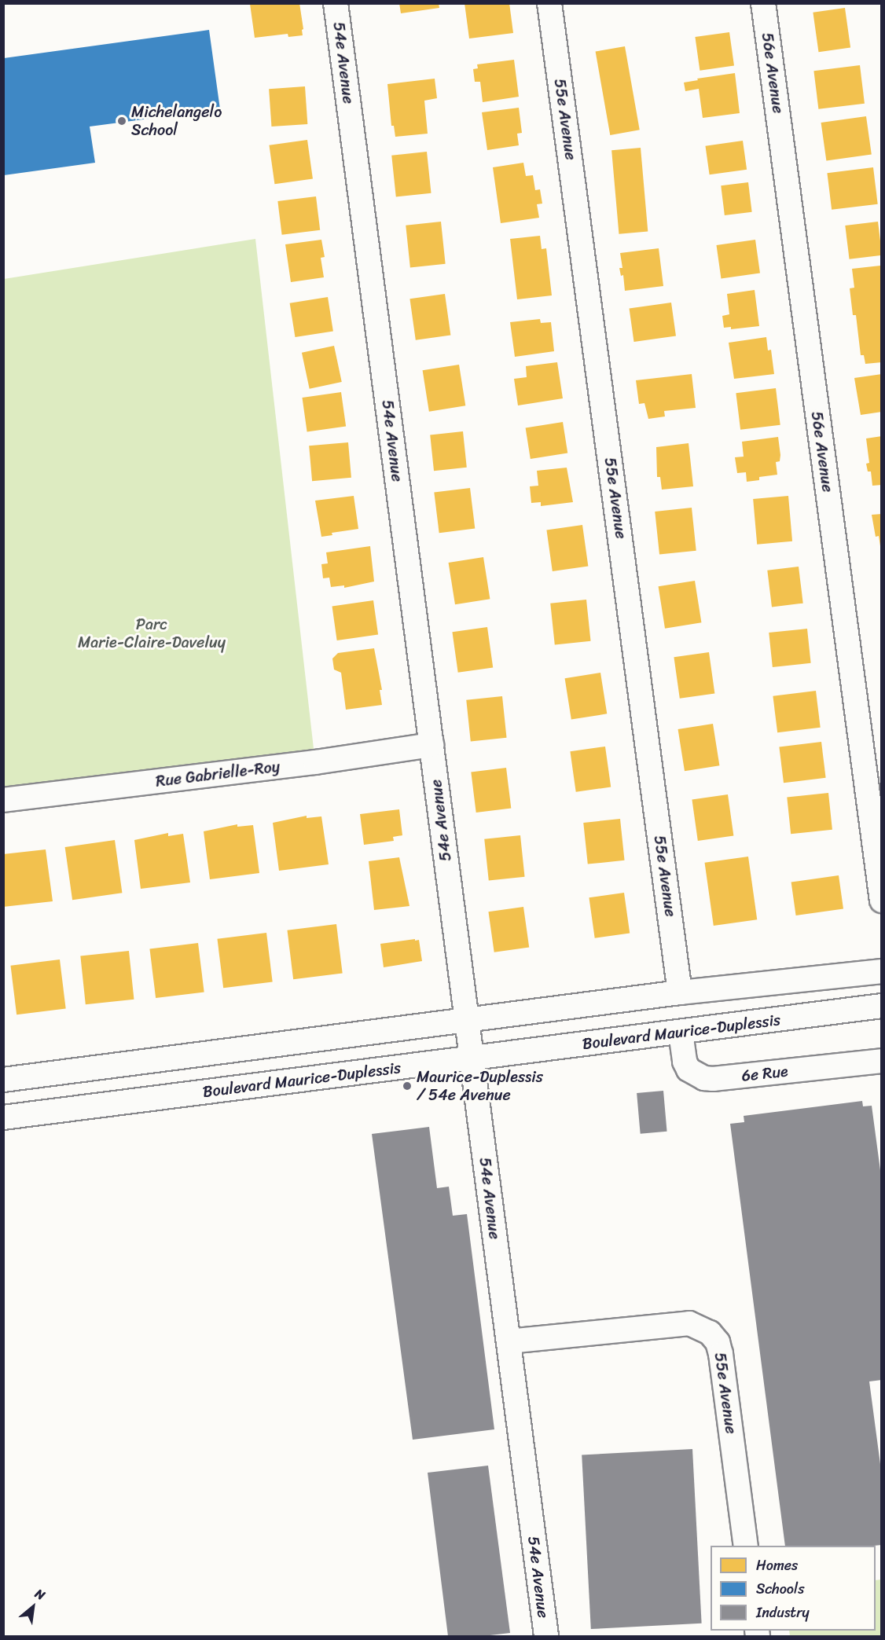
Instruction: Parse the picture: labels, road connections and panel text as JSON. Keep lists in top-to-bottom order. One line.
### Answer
{"streets":{"street":["54e Avenue","56e Avenue","55e Avenue","Rue Gabrielle-Roy","Boulevard Maurice-Duplessis","6e Rue"]},"crossings":[["54e Avenue","55e Avenue"],["54e Avenue","Rue Gabrielle-Roy"],["54e Avenue","Boulevard Maurice-Duplessis"],["Boulevard Maurice-Duplessis","6e Rue"]],"parks":["Parc Marie-Claire-Daveluy"],"places":["Michelangelo School","Maurice-Duplessis / 54e Avenue"],"legend":["Homes","Schools","Industry"],"north":"top right"}
